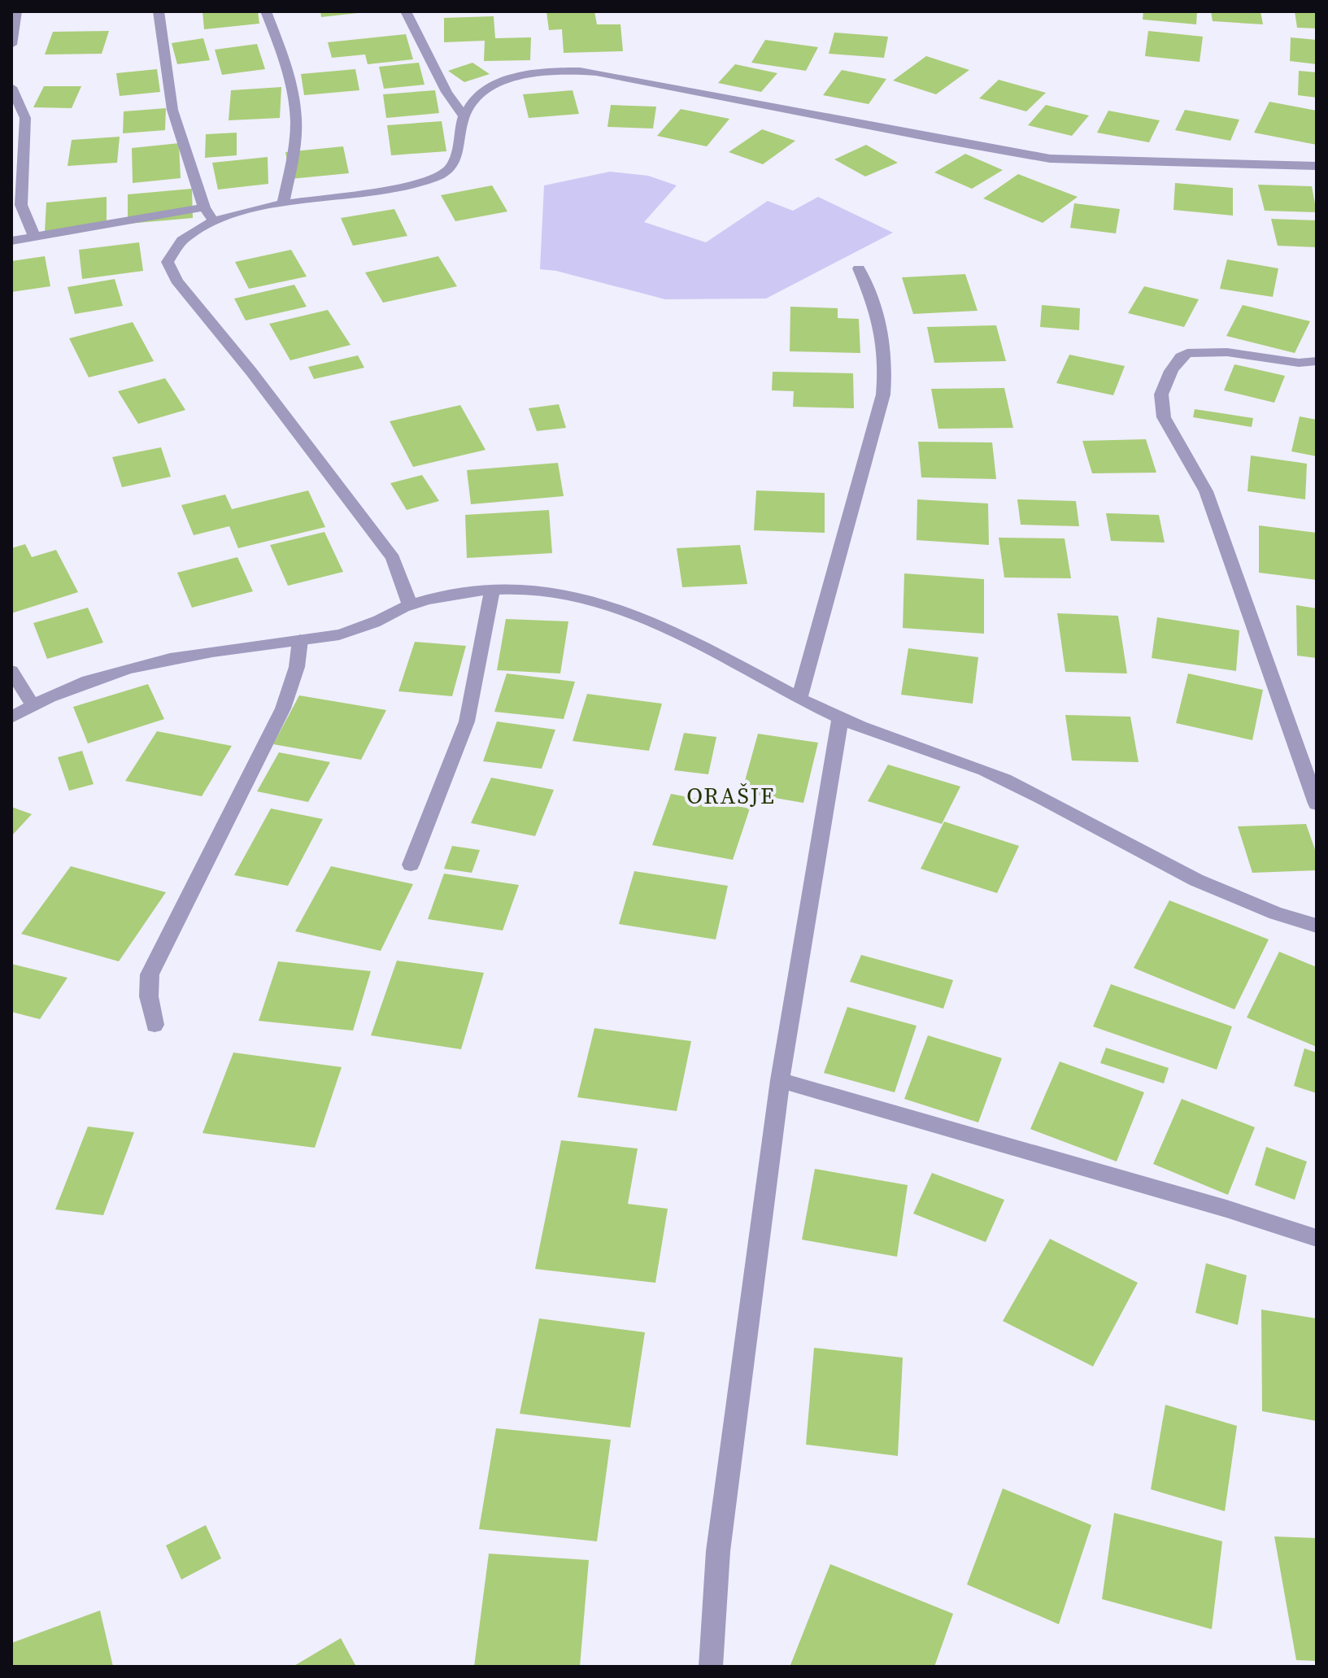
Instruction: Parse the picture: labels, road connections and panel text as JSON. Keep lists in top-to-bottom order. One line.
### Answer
{"districts":["ORAŠJE"]}
